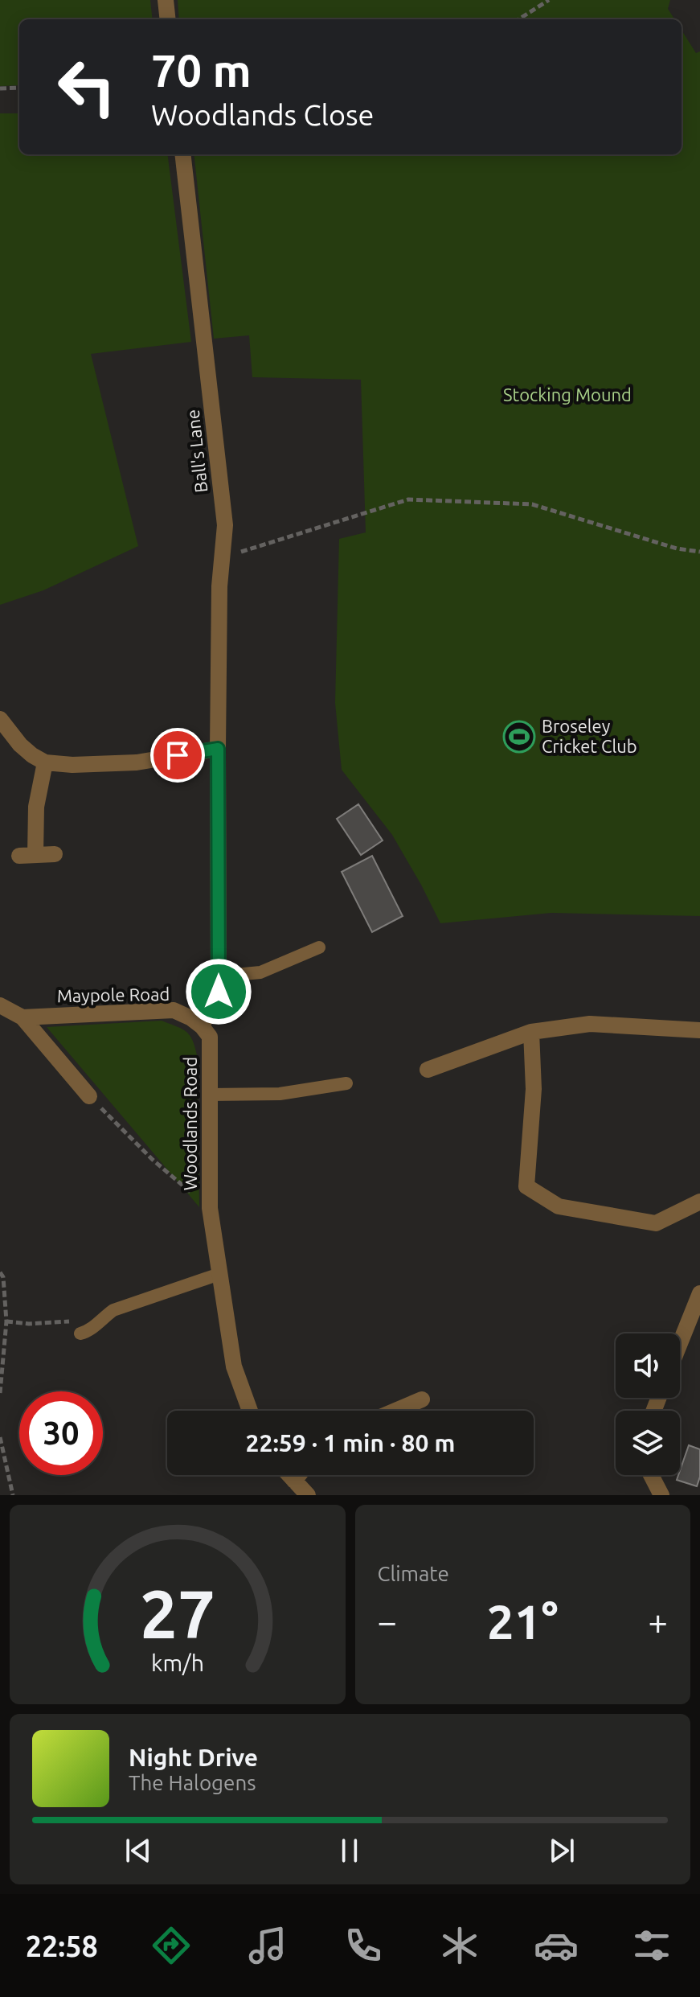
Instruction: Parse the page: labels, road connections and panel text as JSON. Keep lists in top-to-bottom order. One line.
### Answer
{"streets":{"street":["Ball's Lane","Maypole Road","Woodlands Road"]},"crossings":[["Maypole Road","Woodlands Road"]],"parks":["Stocking Mound"],"places":{"sports":["Broseley Cricket Club"]},"page":{"turn":["70 m","Woodlands Close"],"limit":"30","trip":"22:59 · 1 min · 80 m","tile":"Climate","heat":["−","21°","+"],"song":["Night Drive","The Halogens"],"tabs":"22:58","gauge":["27","km/h"]}}
